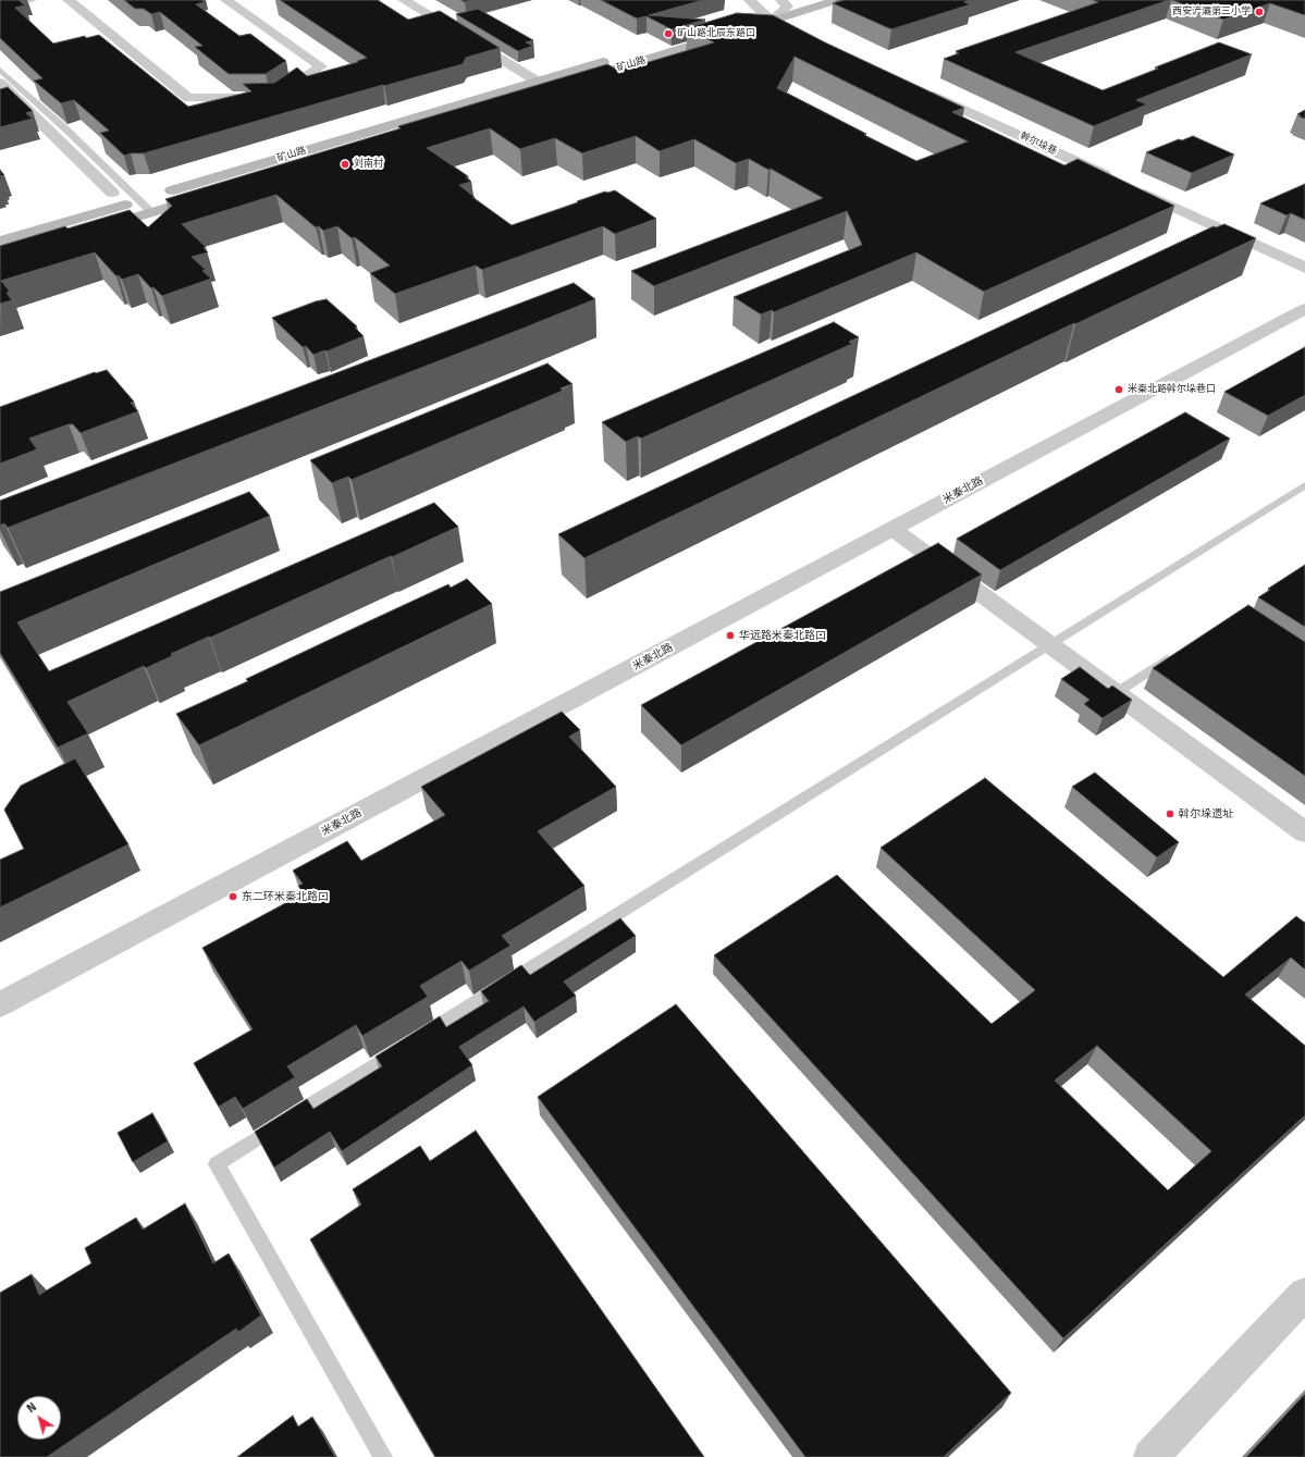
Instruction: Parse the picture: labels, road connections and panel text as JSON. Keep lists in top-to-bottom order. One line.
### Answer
{"streets":{"main road":["矿山路"],"street":["幹尔垛巷","米秦北路"]},"places":["西安浐灞第三小学","矿山路北辰东路口","刘南村","米秦北路斡尔垛巷口","华远路米秦北路口","斡尔垛遗址","东二环米秦北路口"],"north":"top left"}
